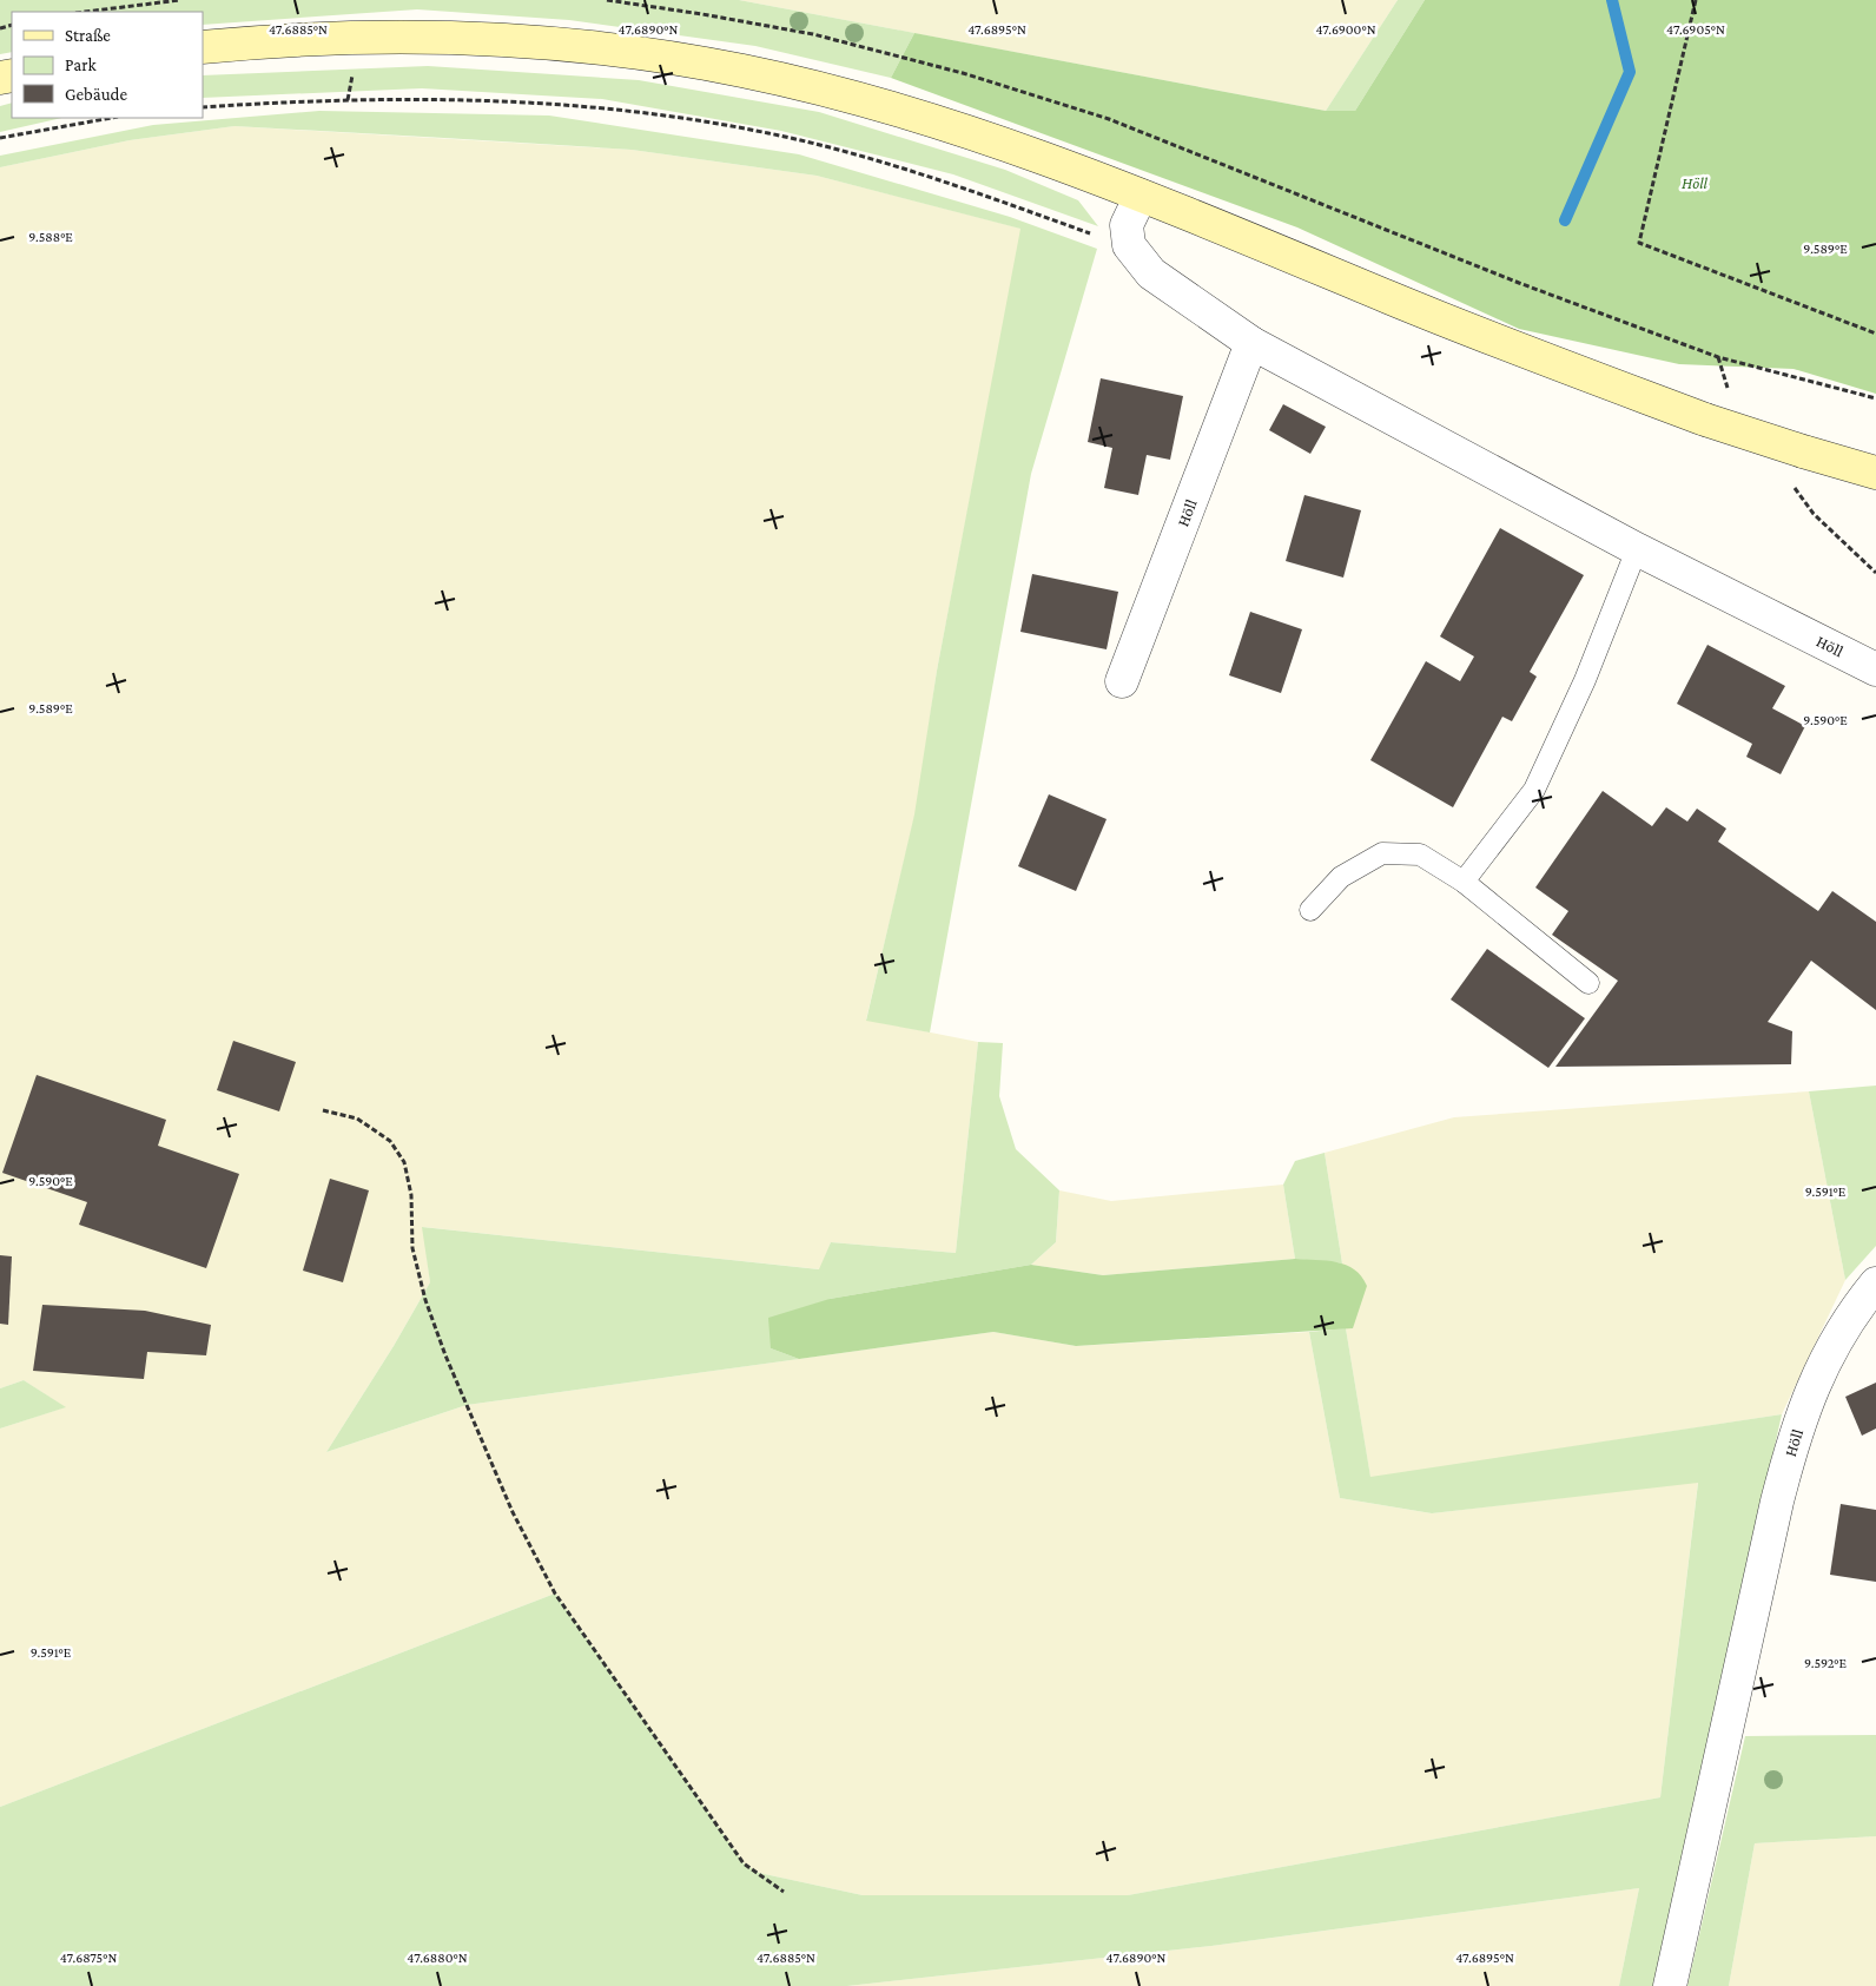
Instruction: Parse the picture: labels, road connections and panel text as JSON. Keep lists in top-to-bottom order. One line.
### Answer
{"streets":{"street":["Höll"]},"parks":["Höll"],"legend":["Straße","Park","Gebäude"],"coordinates":["47.6885°N","47.6890°N","47.6895°N","47.6900°N","47.6905°N","9.588°E","9.589°E","9.590°E","9.591°E","9.592°E","47.6875°N","47.6880°N"]}
